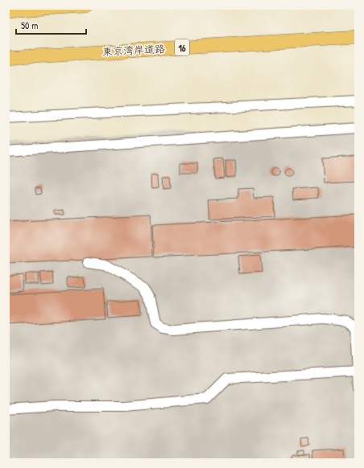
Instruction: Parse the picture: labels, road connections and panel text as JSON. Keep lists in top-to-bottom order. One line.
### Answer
{"streets":{"highway":["16","東京湾岸道路"]},"scale_bar":"50 m"}
